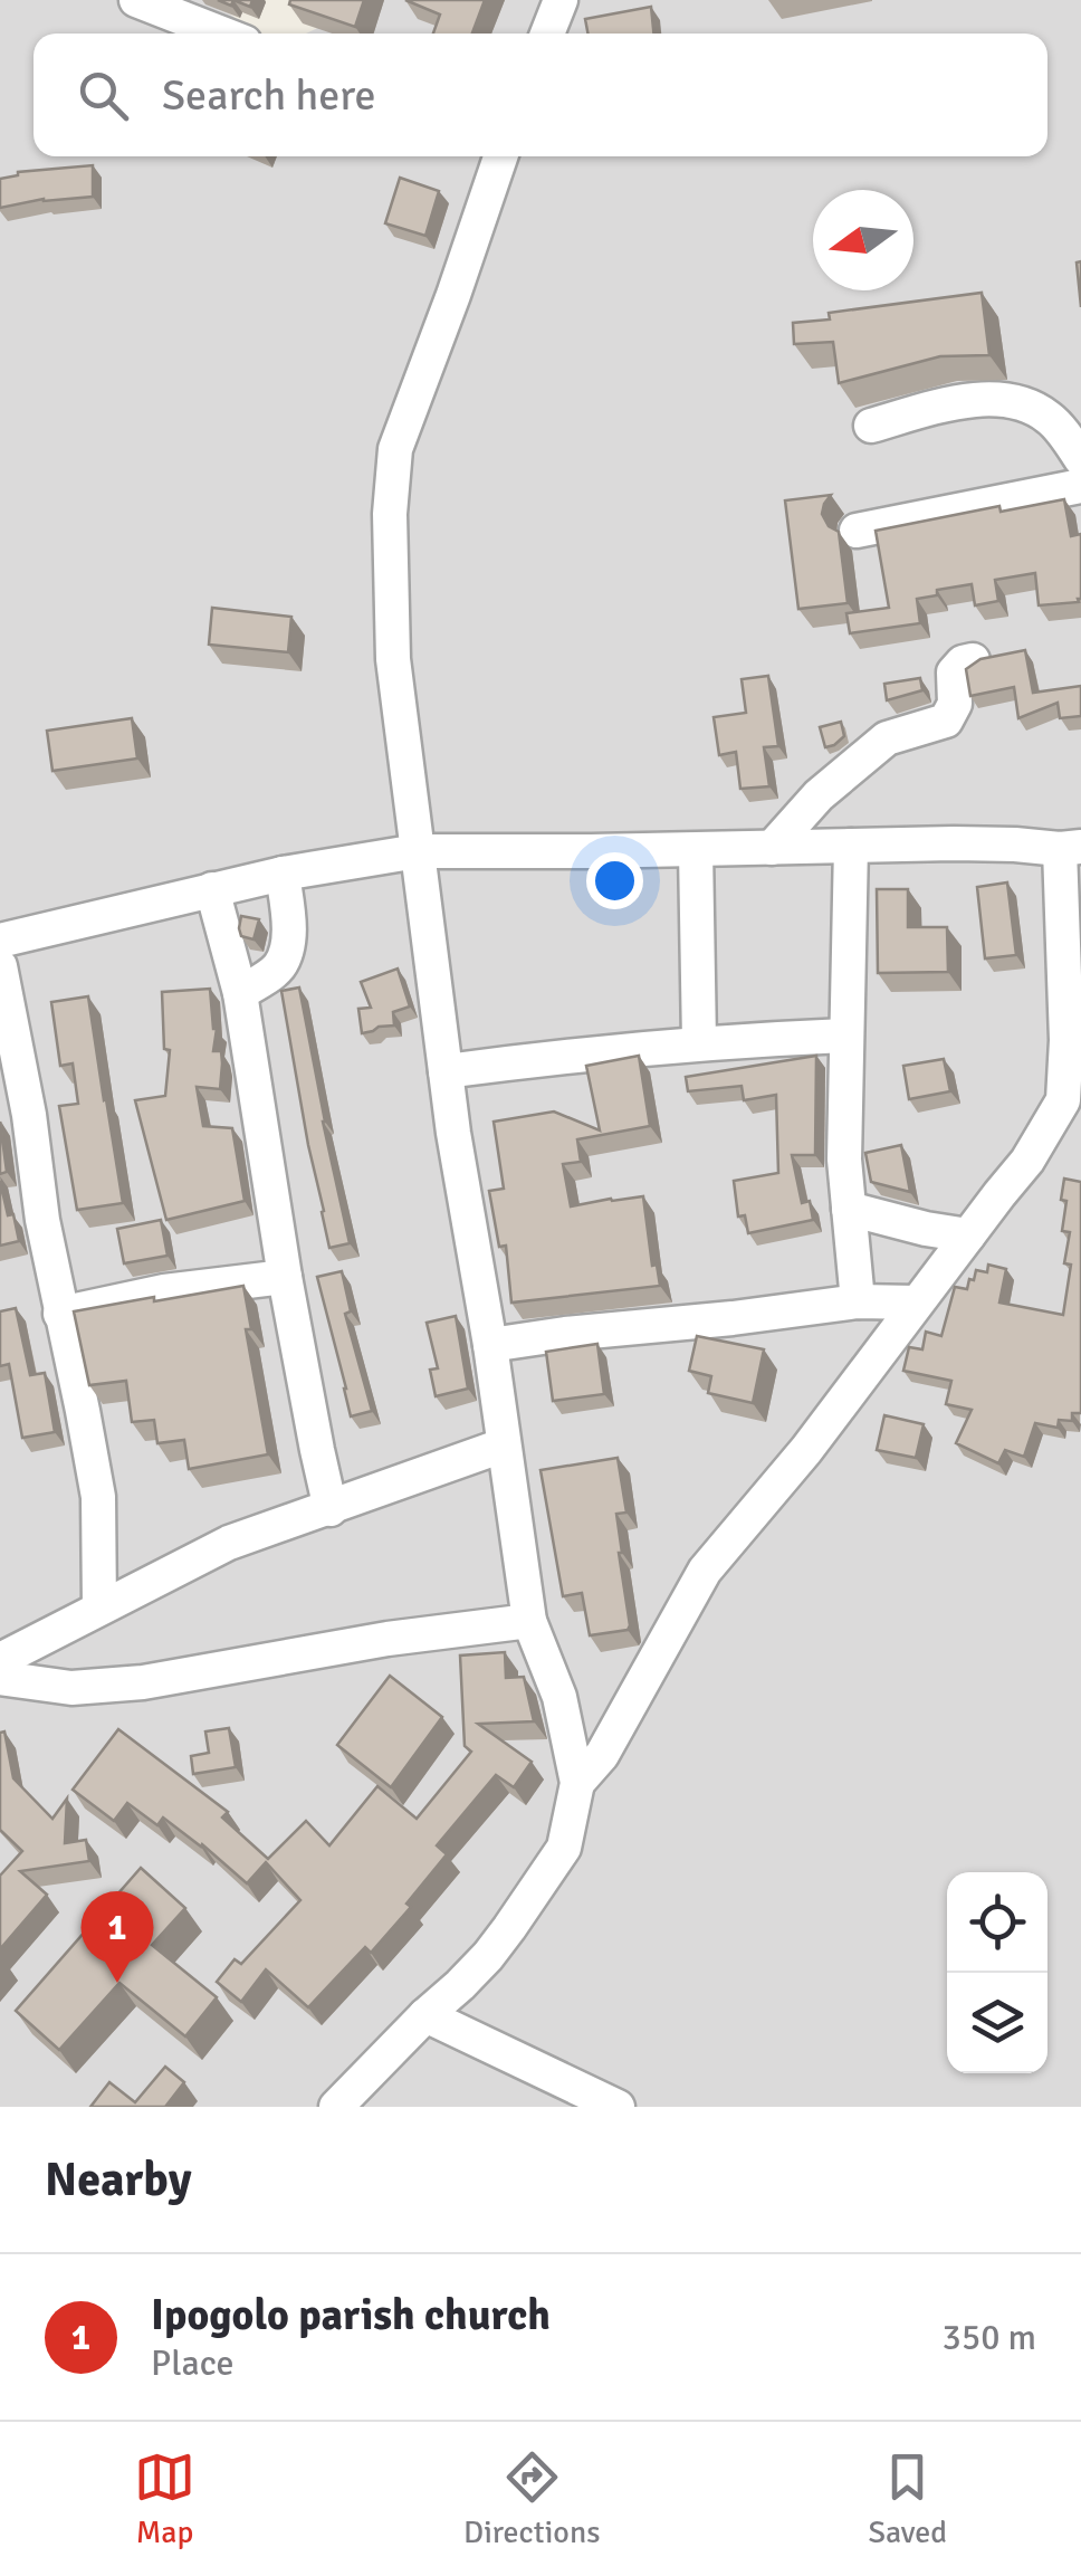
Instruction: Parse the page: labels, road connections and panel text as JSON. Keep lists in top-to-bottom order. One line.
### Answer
{"north":"left","page":{"search":"Search here","pins":"1","heading":"Nearby","list":[{"mark":"1","name":"Ipogolo parish church","note":"Place","value":"350 m"}],"nav":["Map","Directions","Saved"]}}
